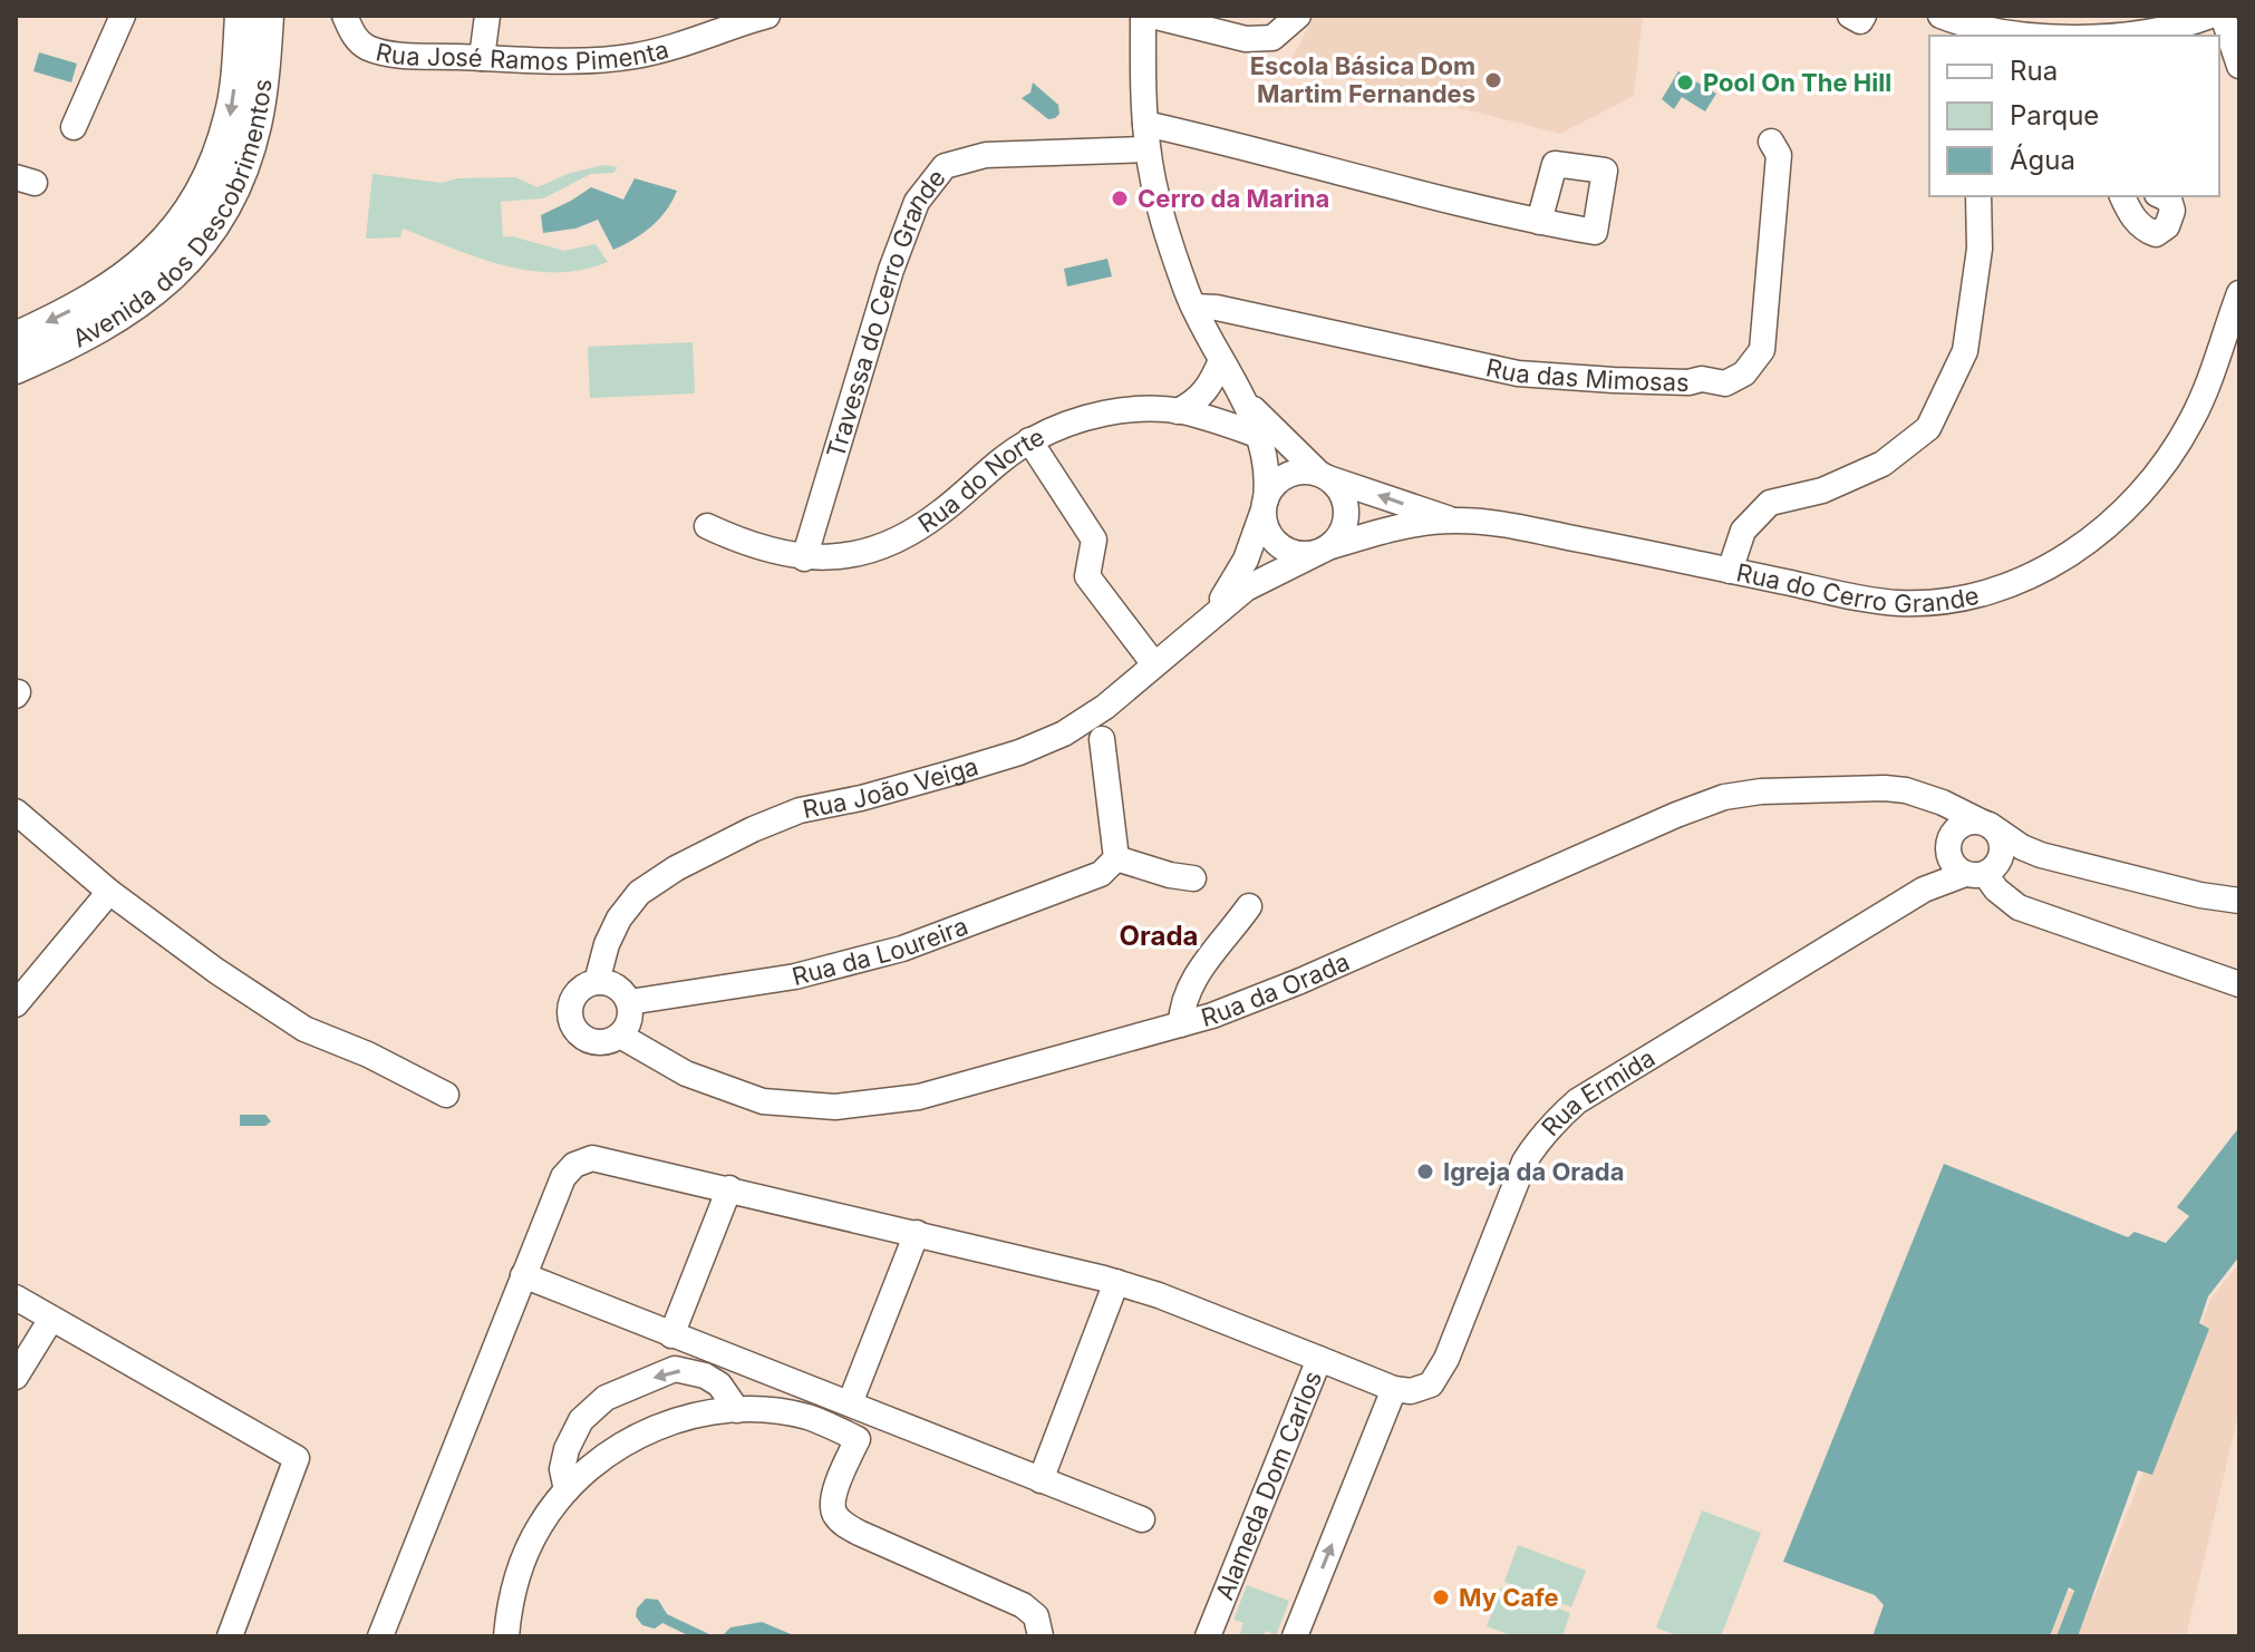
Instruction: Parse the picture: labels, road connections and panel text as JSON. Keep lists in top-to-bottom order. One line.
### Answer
{"streets":{"main road":["Avenida dos Descobrimentos"],"street":["Rua José Ramos Pimenta","Travessa do Cerro Grande","Rua das Mimosas","Rua do Norte","Rua do Cerro Grande","Rua João Veiga","Rua da Loureira","Rua da Orada","Rua Ermida","Alameda Dom Carlos"]},"crossings":[["Travessa do Cerro Grande","Rua do Norte"],["Rua do Cerro Grande","Rua João Veiga"],["Rua João Veiga","Rua da Loureira"],["Rua João Veiga","Rua da Orada"],["Rua da Loureira","Rua da Orada"],["Rua Ermida","Alameda Dom Carlos"]],"districts":["Orada"],"places":["Escola Básica Dom Martim Fernandes","Pool On The Hill","Cerro da Marina","Igreja da Orada","My Cafe"],"legend":["Rua","Parque","Água"]}
